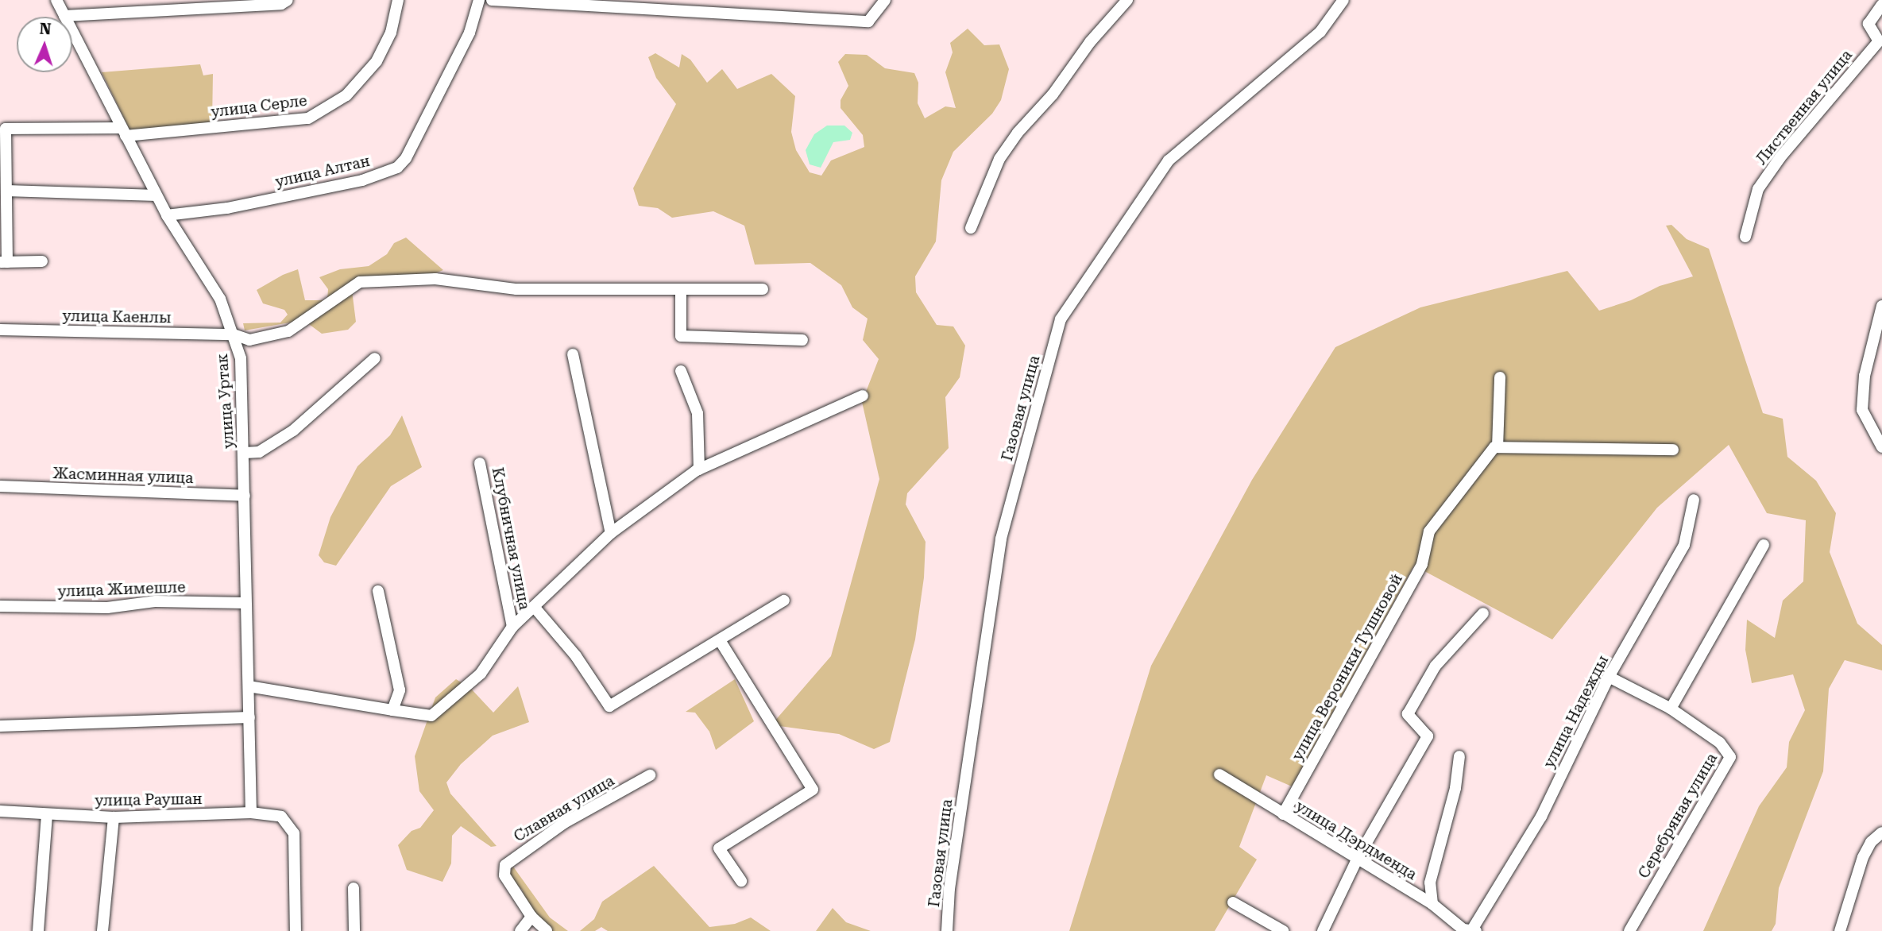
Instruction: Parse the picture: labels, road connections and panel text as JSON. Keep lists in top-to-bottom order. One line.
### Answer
{"streets":{"street":["улица Серле","Лиственная улица","улица Алтан","улица Каенлы","улица Уртак","Газовая улица","Жасминная улица","Клубничная улица","улица Жимешле","улица Вероники Тушновой","улица Надежды","улица Раушан","Славная улица","Серебряная улица","улица Дэрдменда"]},"crossings":[["улица Серле","улица Уртак"],["улица Алтан","улица Уртак"],["улица Каенлы","улица Уртак"],["улица Уртак","Жасминная улица"],["улица Уртак","Клубничная улица"],["улица Уртак","улица Жимешле"],["улица Уртак","улица Раушан"],["улица Вероники Тушновой","улица Дэрдменда"],["улица Надежды","Серебряная улица"],["улица Надежды","улица Дэрдменда"]],"north":"top"}
